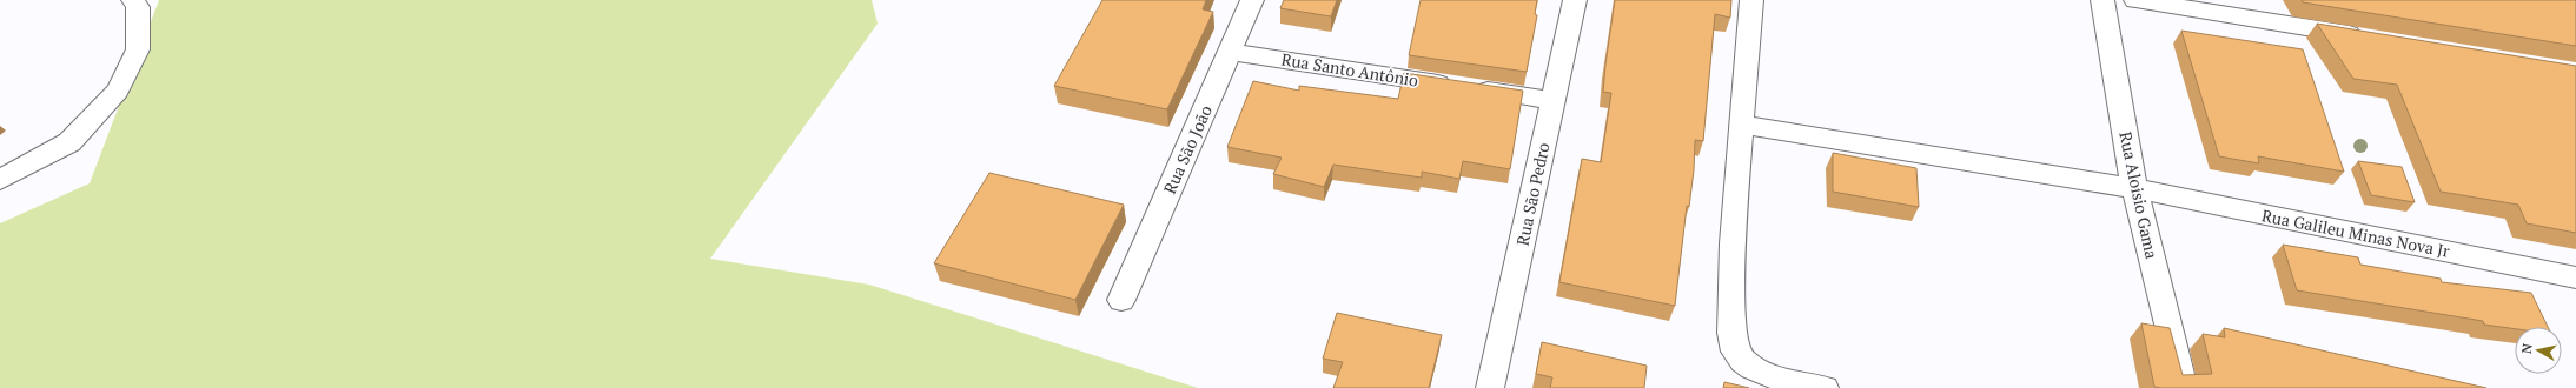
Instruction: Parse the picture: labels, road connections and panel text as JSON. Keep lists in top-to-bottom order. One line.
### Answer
{"streets":{"street":["Rua Santo Antônio","Rua São João","Rua São Pedro","Rua Aloisio Gama","Rua Galileu Minas Nova Jr"]},"crossings":[["Rua Santo Antônio","Rua São João"],["Rua Santo Antônio","Rua São Pedro"],["Rua Aloisio Gama","Rua Galileu Minas Nova Jr"]],"north":"left"}
